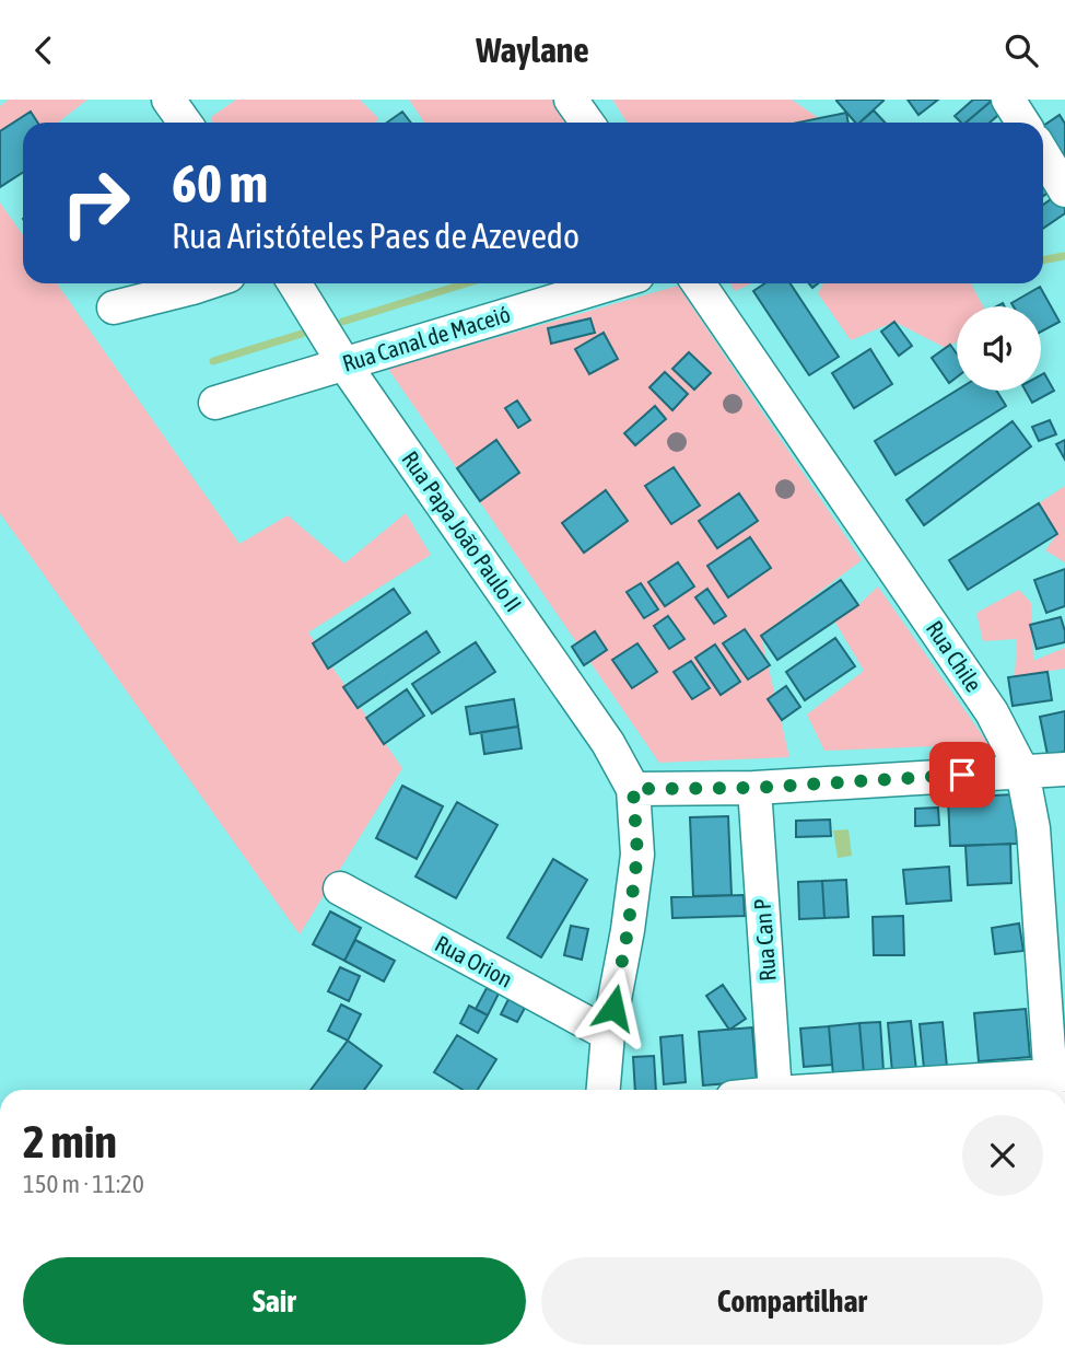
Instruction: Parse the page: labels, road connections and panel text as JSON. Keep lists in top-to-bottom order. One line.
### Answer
{"streets":{"street":["Rua Canal de Maceió","Rua Papa João Paulo II","Rua Chile","Rua Can P","Rua Orion"]},"crossings":[["Rua Canal de Maceió","Rua Papa João Paulo II"]],"page":{"header":"Waylane","turn":["60 m","Rua Aristóteles Paes de Azevedo"],"heading":["2 min","150 m · 11:20"],"buttons":["Sair","Compartilhar"]}}
